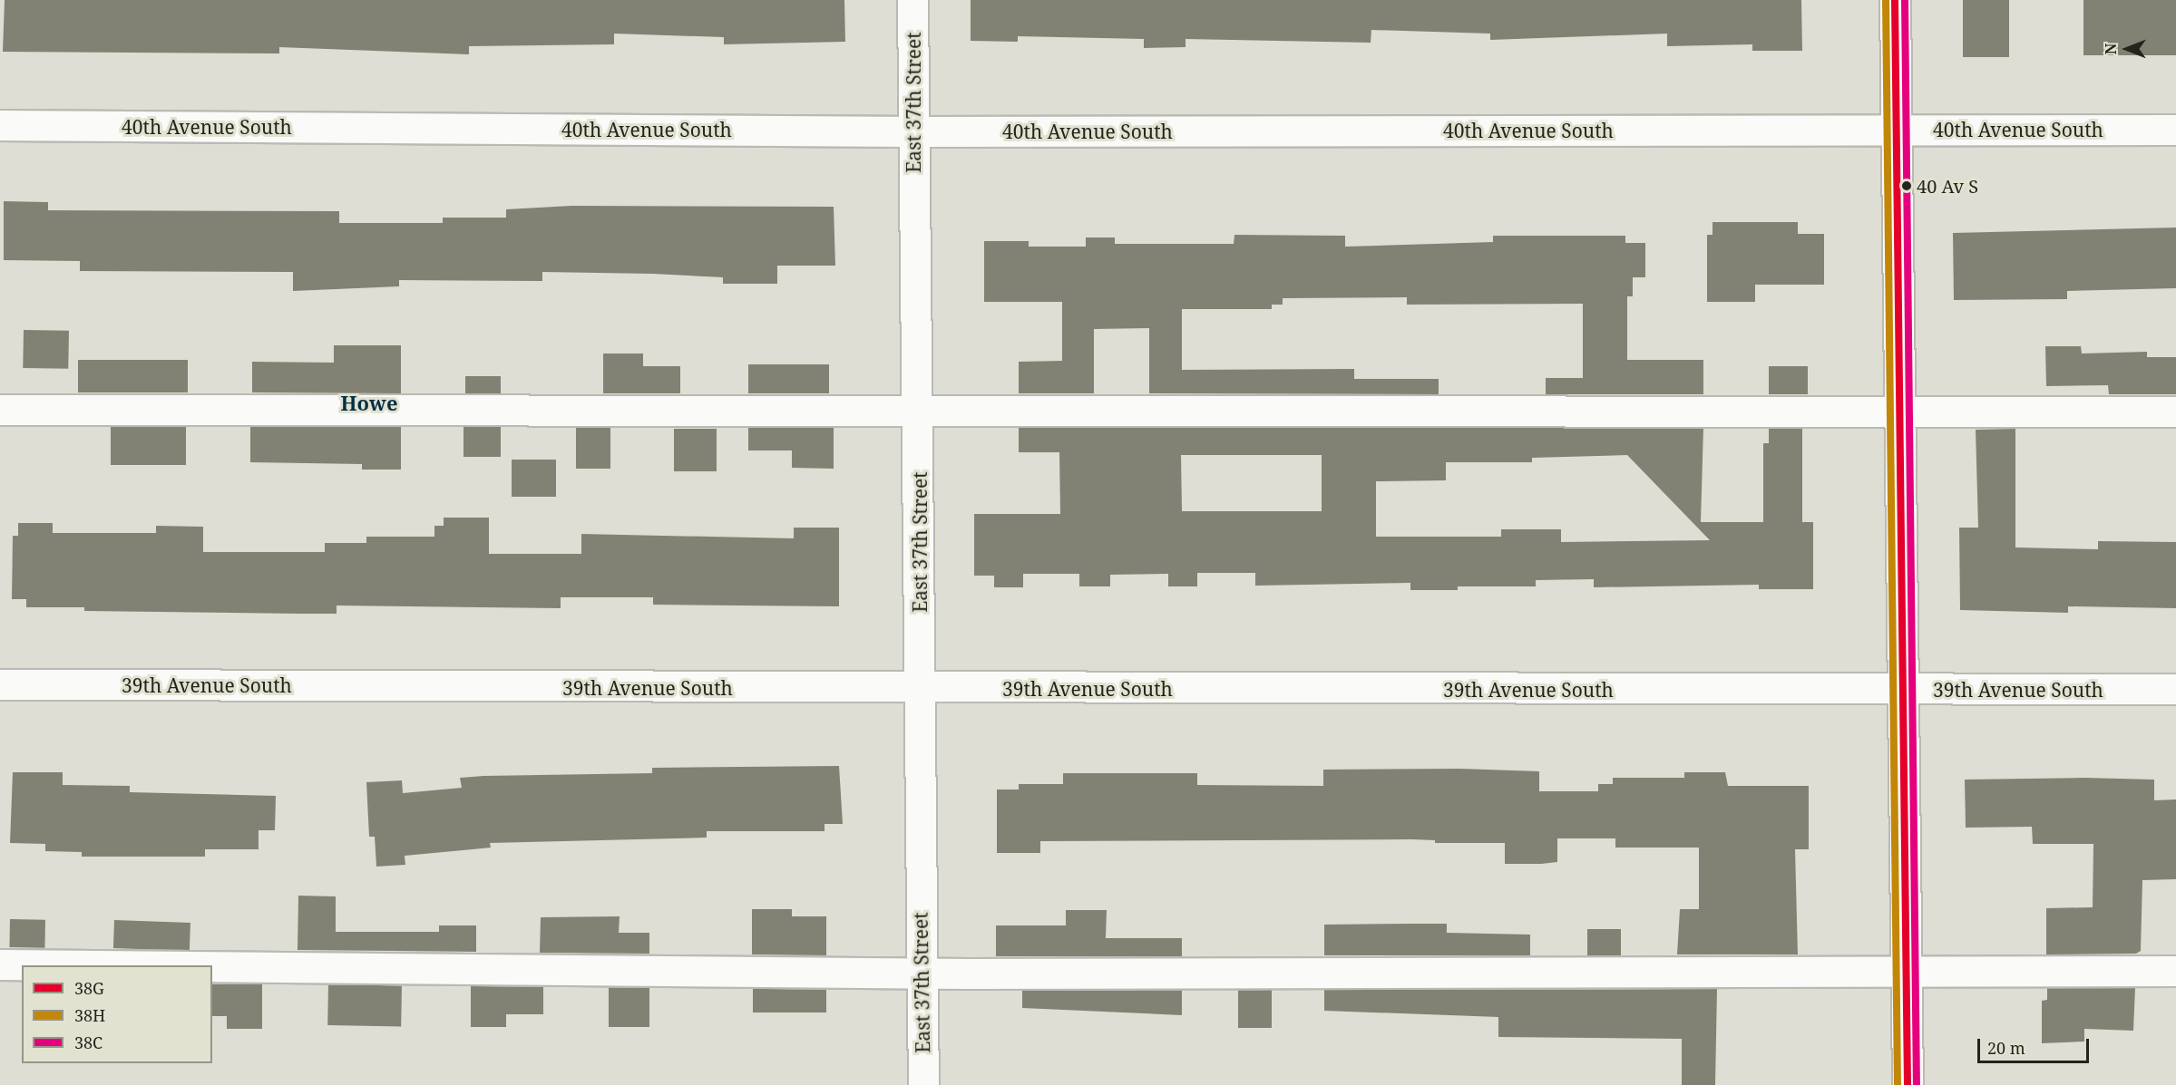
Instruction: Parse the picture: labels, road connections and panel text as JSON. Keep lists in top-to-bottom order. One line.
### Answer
{"streets":{"street":["East 37th Street","40th Avenue South","39th Avenue South"]},"crossings":[["East 37th Street","40th Avenue South"],["East 37th Street","39th Avenue South"]],"districts":["Howe"],"places":["40 Av S"],"lines":["transit line 38G","transit line 38H","transit line 38C"],"legend":["38G","38H","38C"],"scale_bar":"20 m","north":"left"}
